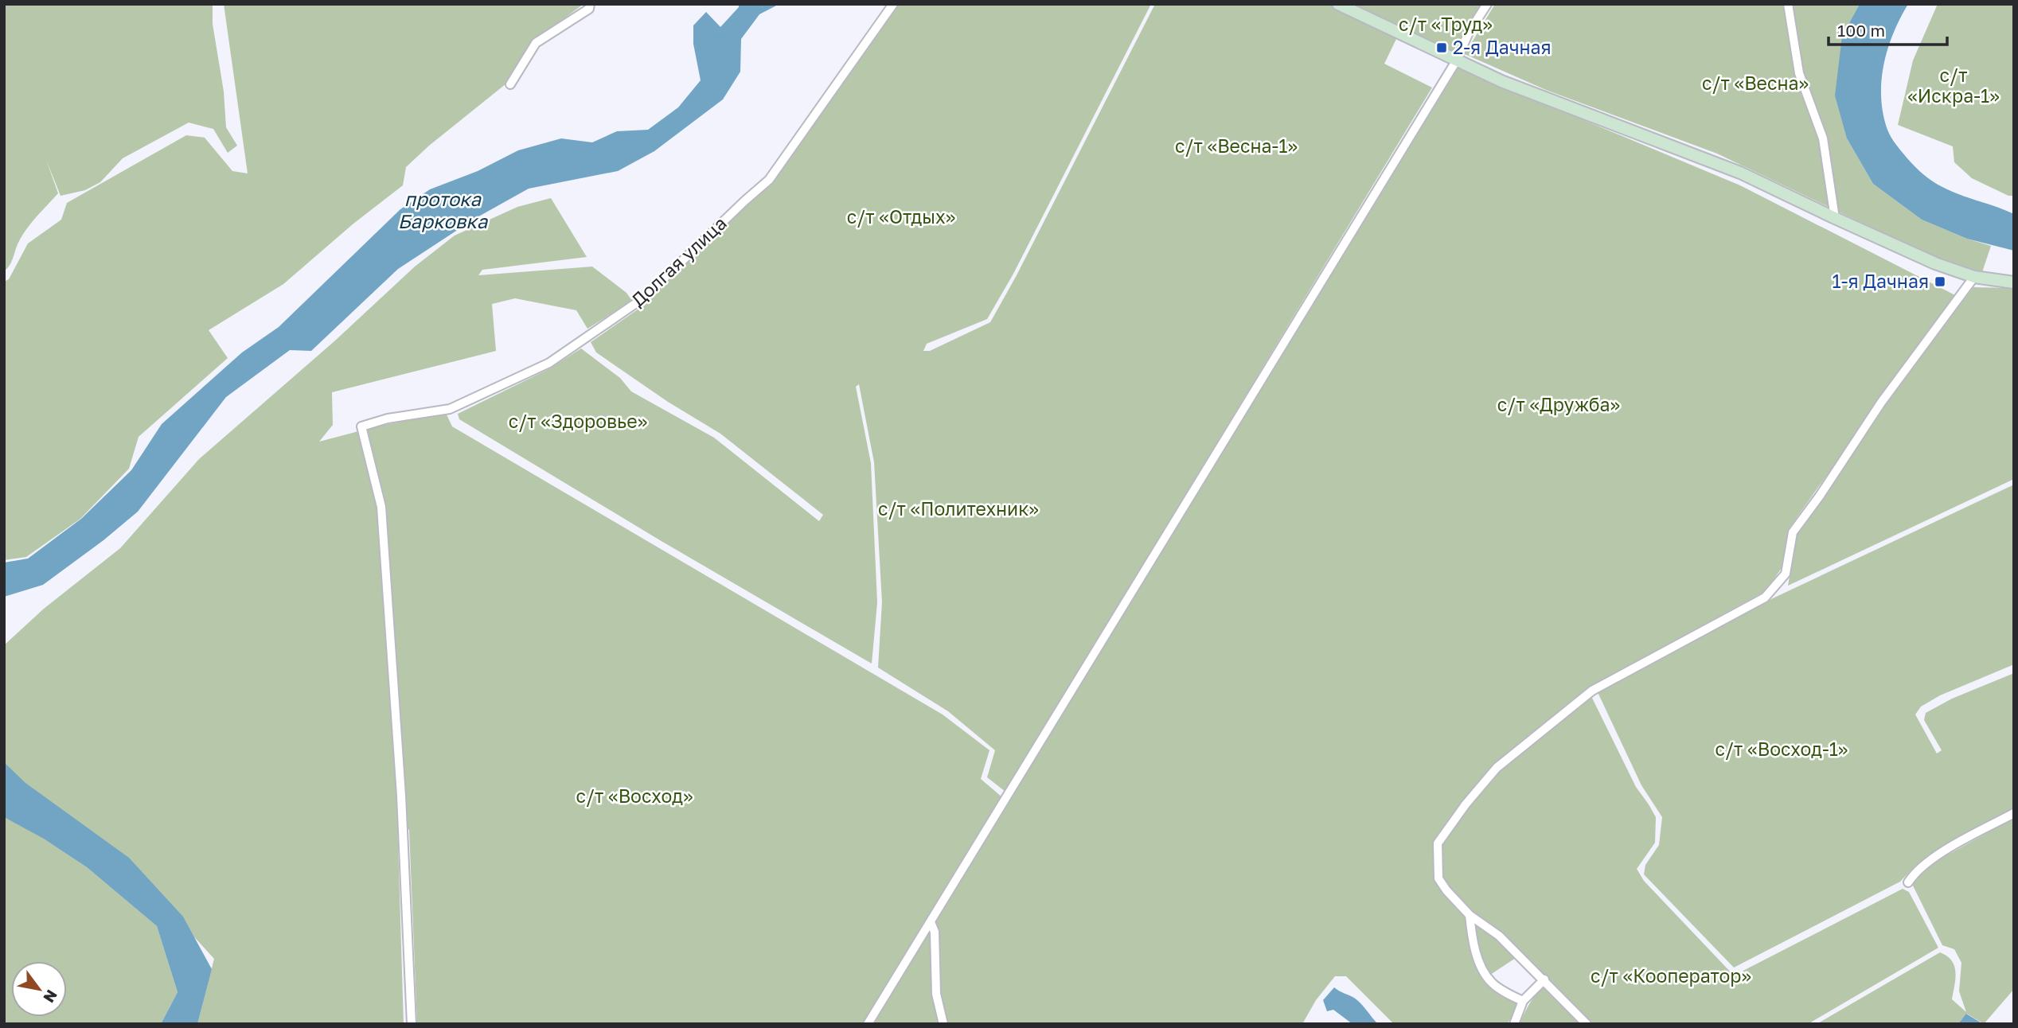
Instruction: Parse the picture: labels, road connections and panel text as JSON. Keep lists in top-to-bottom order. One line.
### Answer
{"streets":{"street":["Долгая улица"]},"water":["протока Барковка"],"parks":["с/т «Труд»","с/т «Искра-1»","с/т «Весна»","с/т «Весна-1»","с/т «Отдых»","с/т «Дружба»","с/т «Здоровье»","с/т «Политехник»","с/т «Восход-1»","с/т «Восход»","с/т «Кооператор»"],"places":{"transit":["2-я Дачная","1-я Дачная"]},"scale_bar":"100 m","north":"bottom right"}
